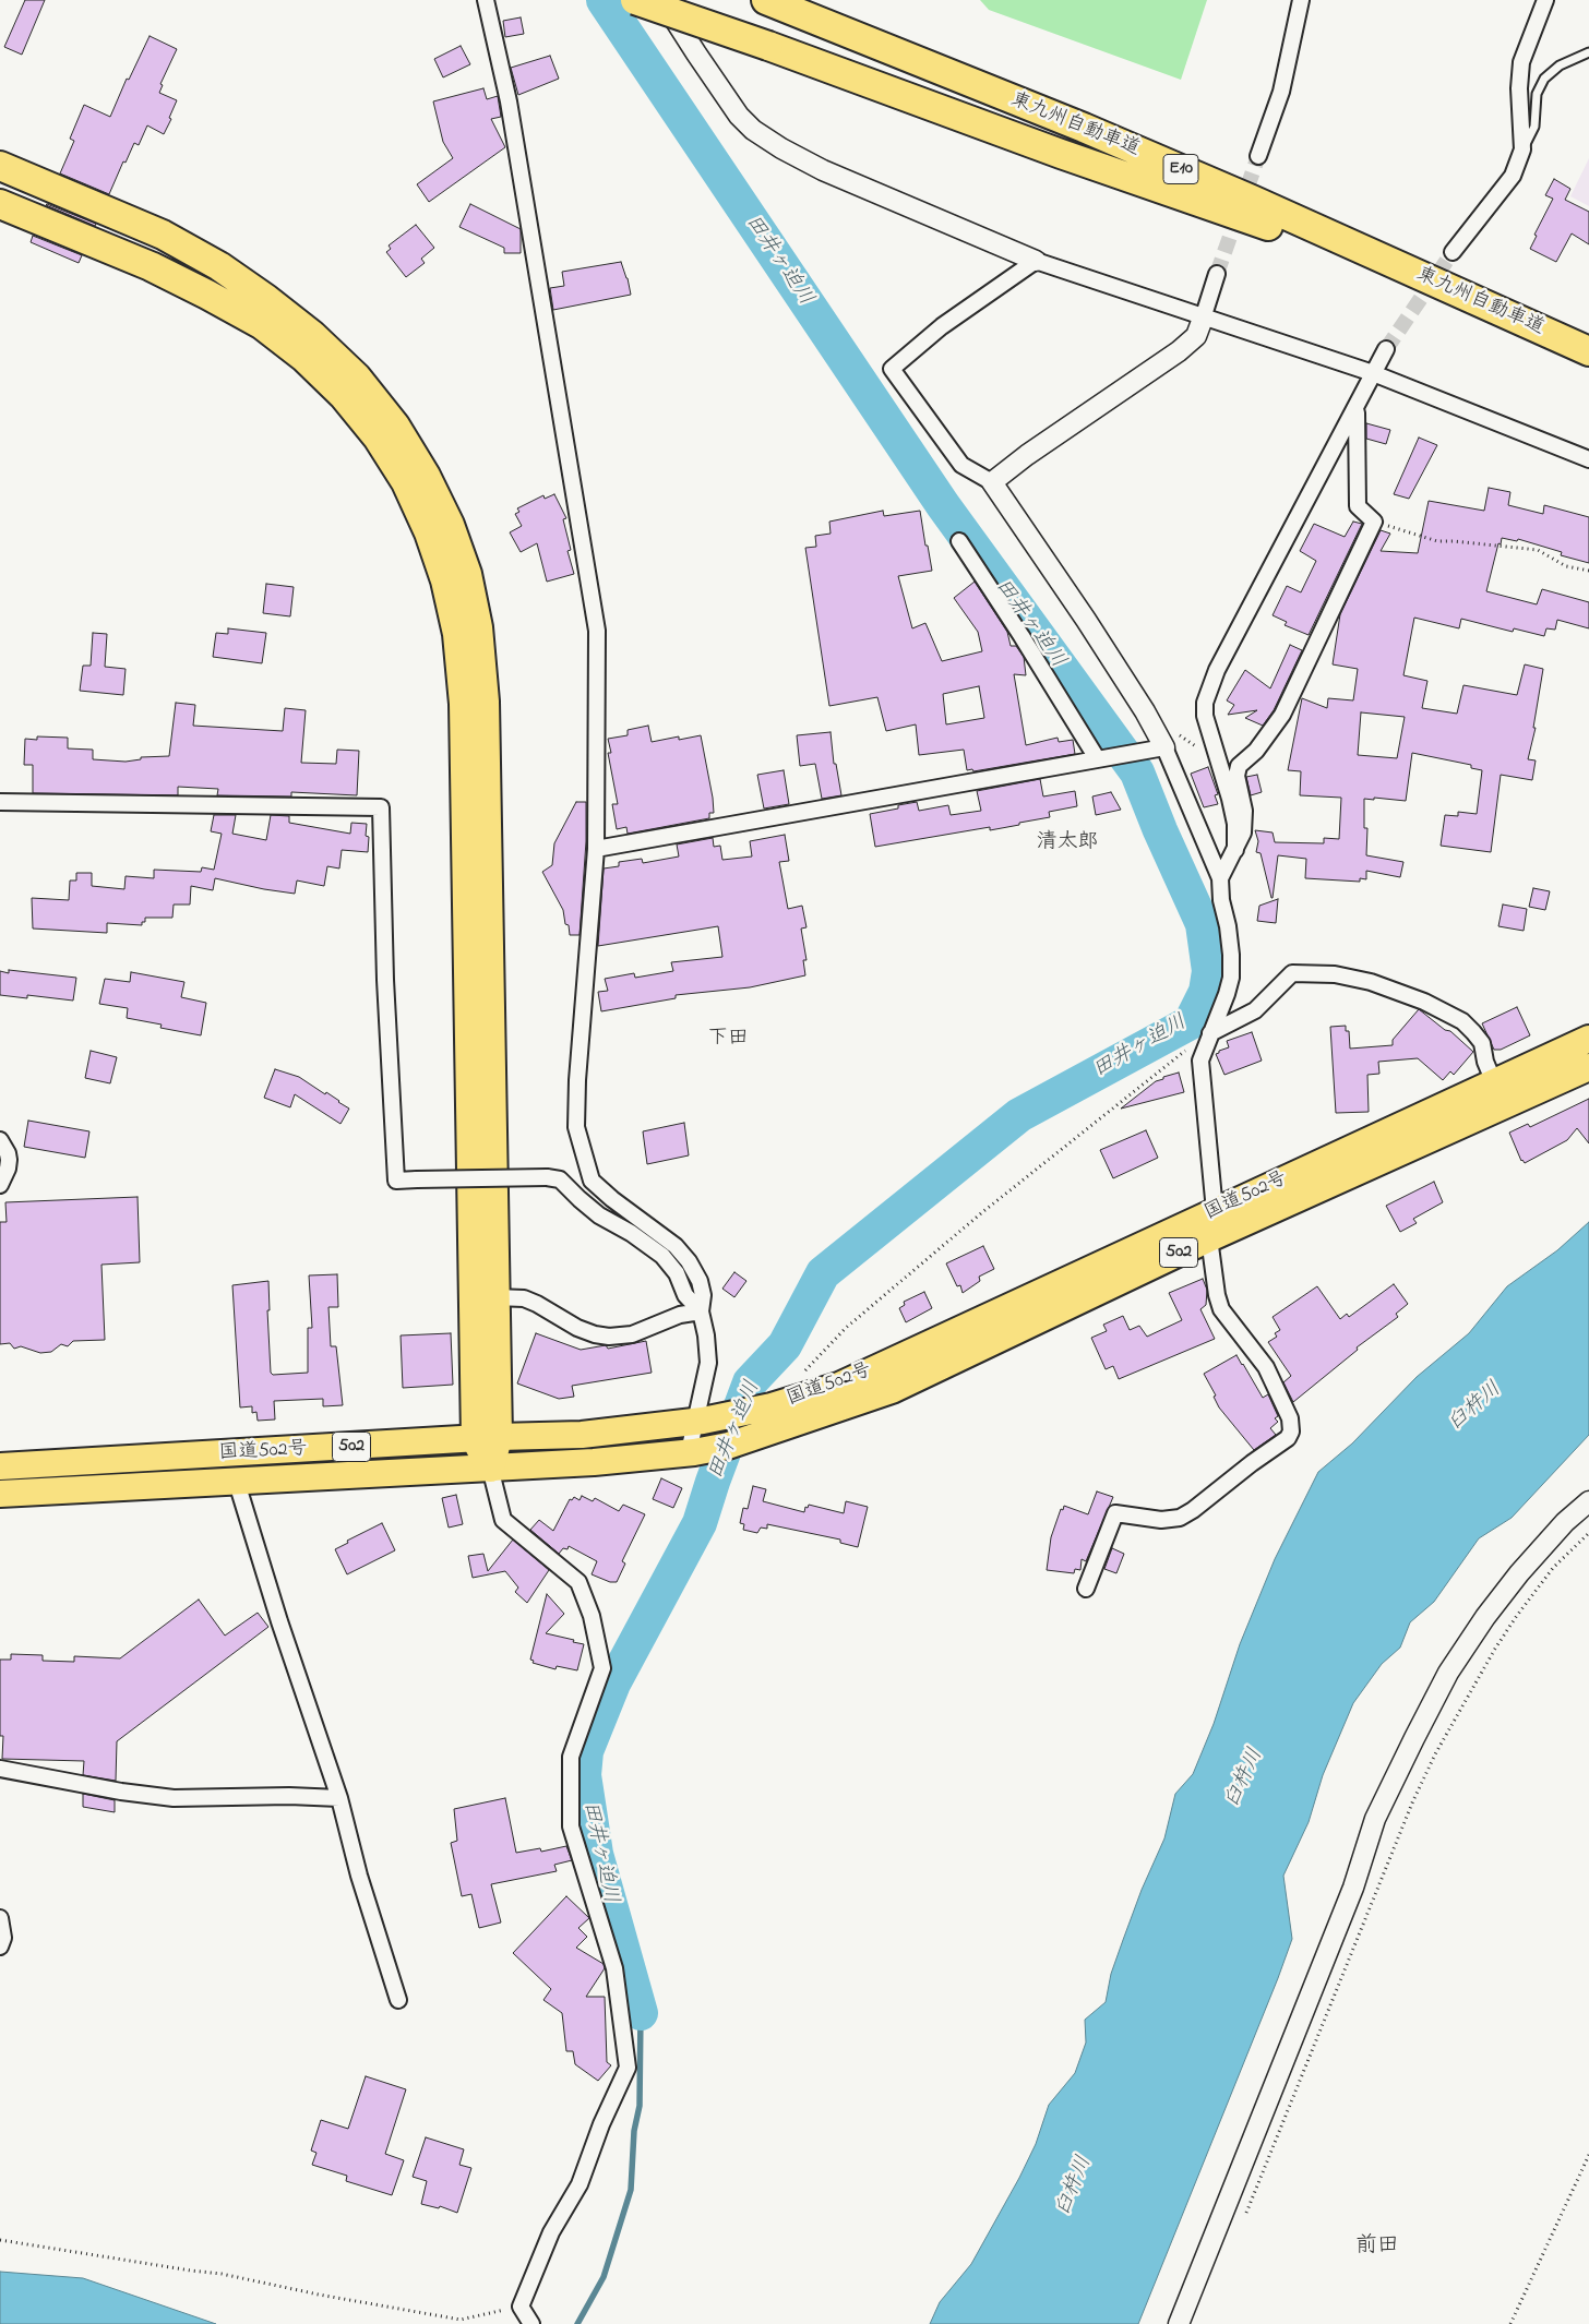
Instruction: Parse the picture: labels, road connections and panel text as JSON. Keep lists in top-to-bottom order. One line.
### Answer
{"streets":{"highway":["東九州自動車道","E10","国道502号","502"]},"districts":["清太郎","下田","前田"],"water":["田井ヶ迫川","臼杵川"]}
